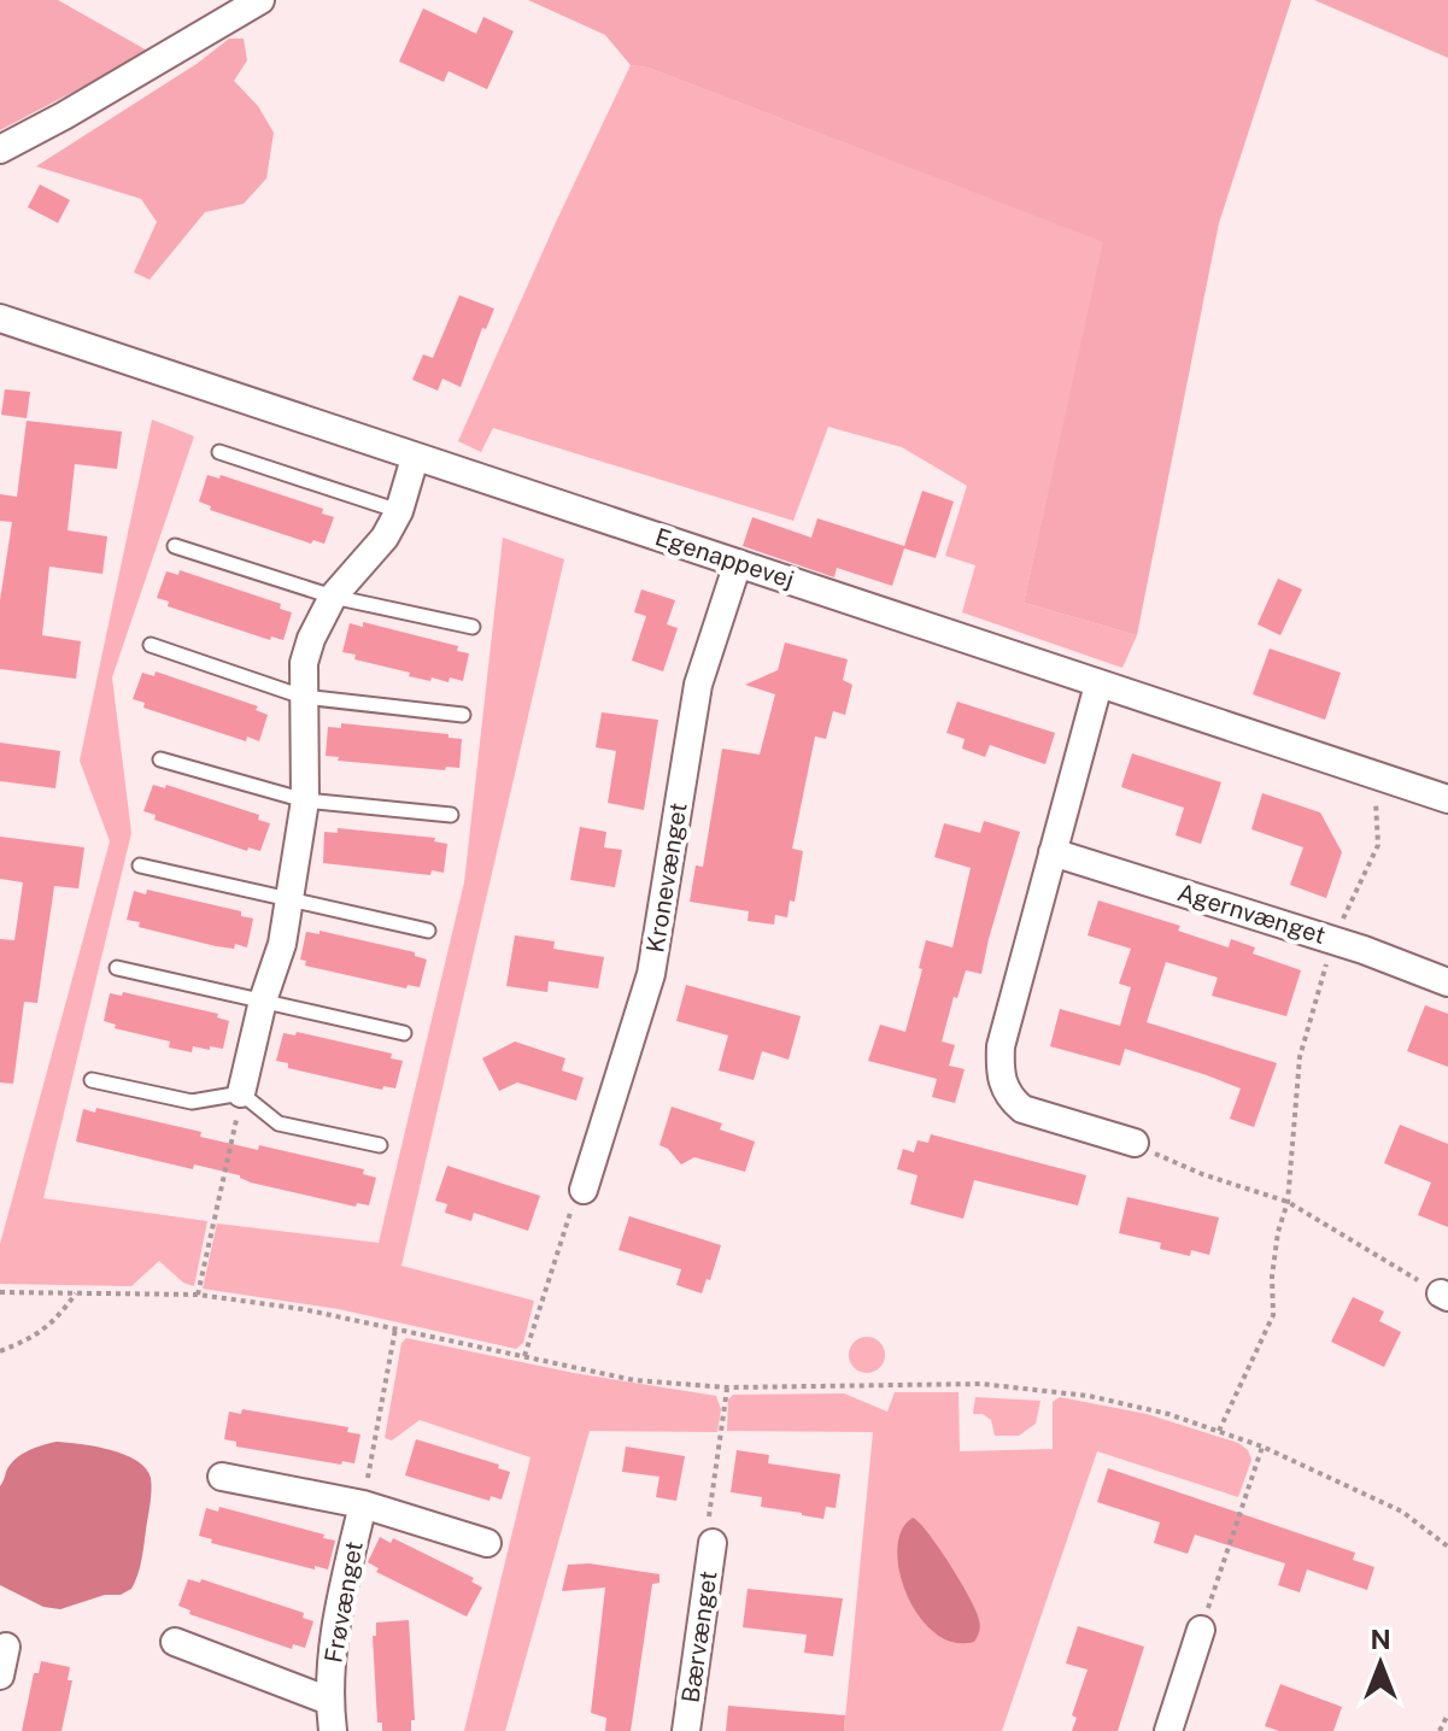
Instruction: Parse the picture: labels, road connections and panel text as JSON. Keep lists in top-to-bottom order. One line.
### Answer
{"streets":{"street":["Egenappevej","Kronevænget","Agernvænget","Frøvænget","Bærvænget"]},"crossings":[["Egenappevej","Kronevænget"]],"north":"top"}
